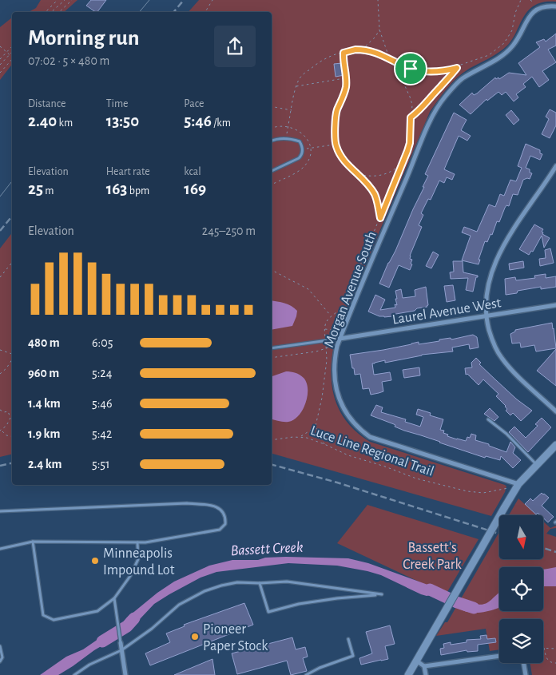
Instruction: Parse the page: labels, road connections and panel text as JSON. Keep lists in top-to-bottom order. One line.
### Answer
{"streets":{"street":["Morgan Avenue South","Laurel Avenue West"],"path":["Luce Line Regional Trail"]},"crossings":[["Morgan Avenue South","Laurel Avenue West"],["Morgan Avenue South","Luce Line Regional Trail"]],"water":["Bassett Creek"],"parks":["Bassett's Creek Park"],"places":["Minneapolis Impound Lot","Pioneer Paper Stock"],"north":"bottom","page":{"heading":["Morning run","07:02 · 5 × 480 m"],"stats":[["Distance","2.40 km"],["Time","13:50"],["Pace","5:46 /km"],["Elevation","25 m"],["Heart rate","163 bpm"],["kcal","169"]],"chart":["Elevation","245–250 m"],"list":[{"name":"480 m","note":"6:05"},{"name":"960 m","note":"5:24"},{"name":"1.4 km","note":"5:46"},{"name":"1.9 km","note":"5:42"},{"name":"2.4 km","note":"5:51"}]}}
